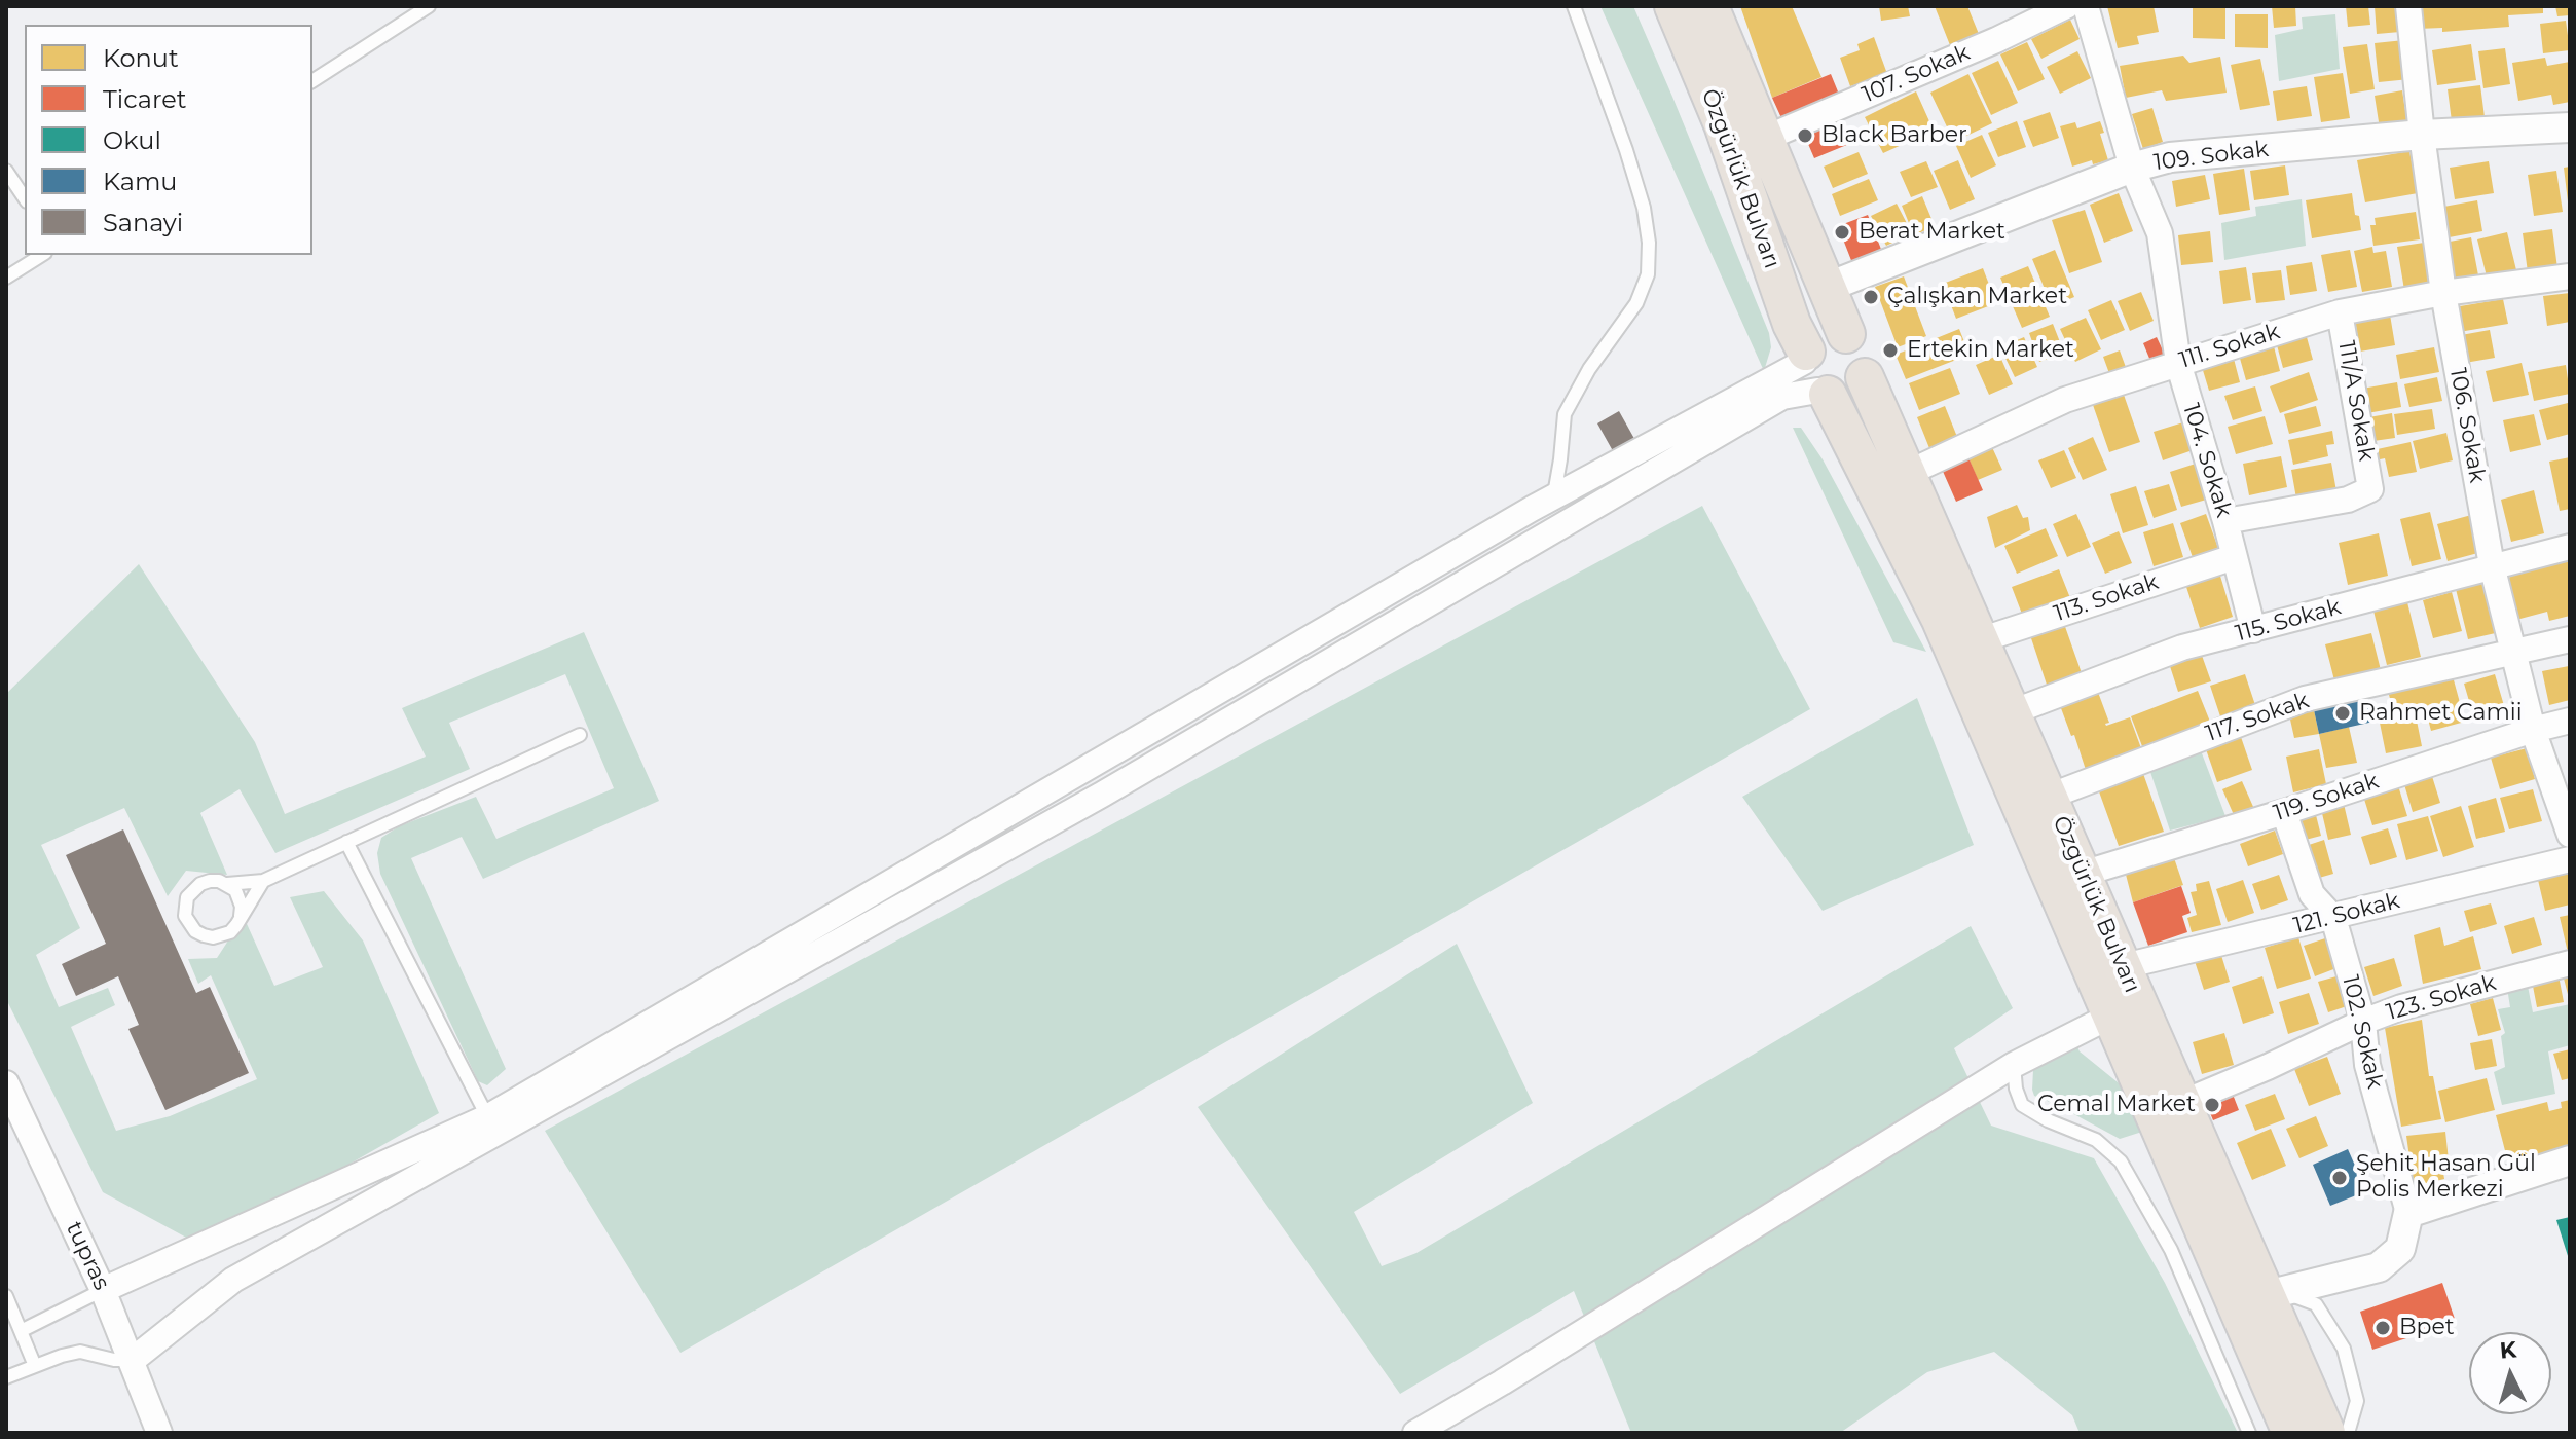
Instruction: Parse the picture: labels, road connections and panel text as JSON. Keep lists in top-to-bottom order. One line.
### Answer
{"streets":{"main road":["Özgürlük Bulvarı"],"street":["107. Sokak","109. Sokak","111. Sokak","111/A Sokak","106. Sokak","104. Sokak","113. Sokak","115. Sokak","117. Sokak","119. Sokak","121. Sokak","123. Sokak","102. Sokak","tupras"]},"crossings":[["107. Sokak","Özgürlük Bulvarı"],["109. Sokak","Özgürlük Bulvarı"],["109. Sokak","106. Sokak"],["109. Sokak","104. Sokak"],["Özgürlük Bulvarı","111. Sokak"],["Özgürlük Bulvarı","113. Sokak"],["Özgürlük Bulvarı","115. Sokak"],["Özgürlük Bulvarı","117. Sokak"],["Özgürlük Bulvarı","119. Sokak"],["Özgürlük Bulvarı","121. Sokak"],["Özgürlük Bulvarı","123. Sokak"],["111. Sokak","111/A Sokak"],["111. Sokak","106. Sokak"],["111. Sokak","104. Sokak"],["111/A Sokak","104. Sokak"],["106. Sokak","115. Sokak"],["106. Sokak","117. Sokak"],["106. Sokak","119. Sokak"],["104. Sokak","113. Sokak"],["104. Sokak","115. Sokak"],["119. Sokak","102. Sokak"],["121. Sokak","102. Sokak"],["123. Sokak","102. Sokak"]],"places":["Black Barber","Berat Market","Çalışkan Market","Ertekin Market","Rahmet Camii","Cemal Market","Şehit Hasan Gül Polis Merkezi","Bpet"],"legend":["Konut","Ticaret","Okul","Kamu","Sanayi"],"north":"top"}
